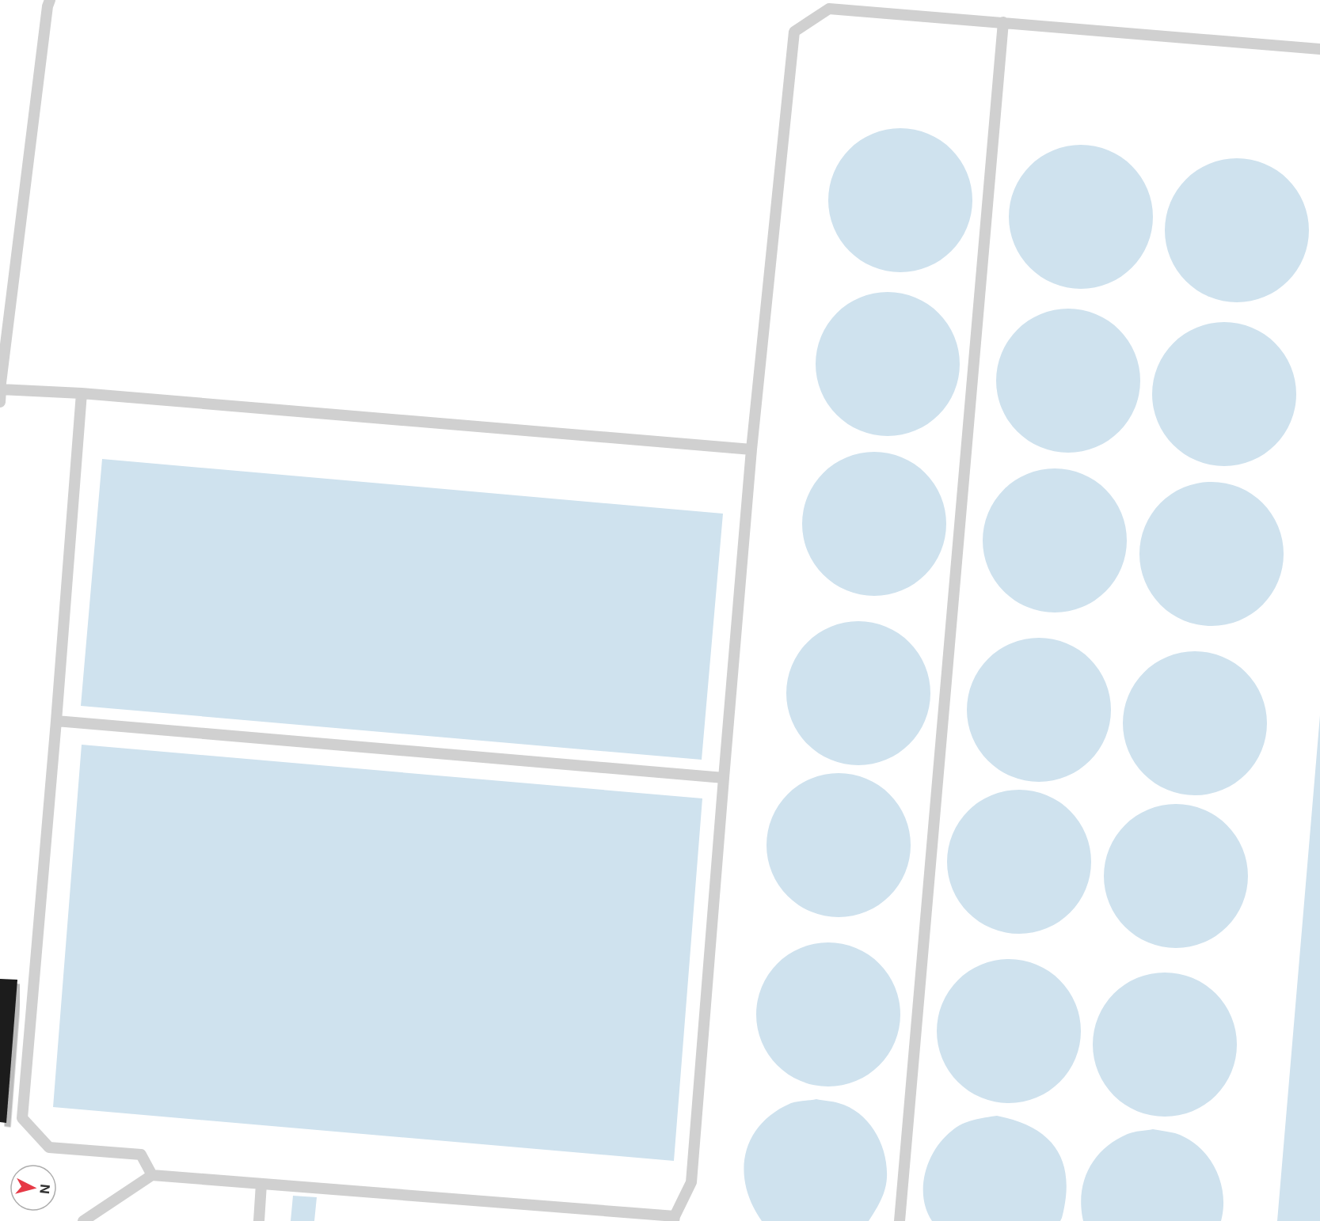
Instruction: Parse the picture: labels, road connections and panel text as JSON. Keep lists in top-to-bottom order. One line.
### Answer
{"north":"right"}
